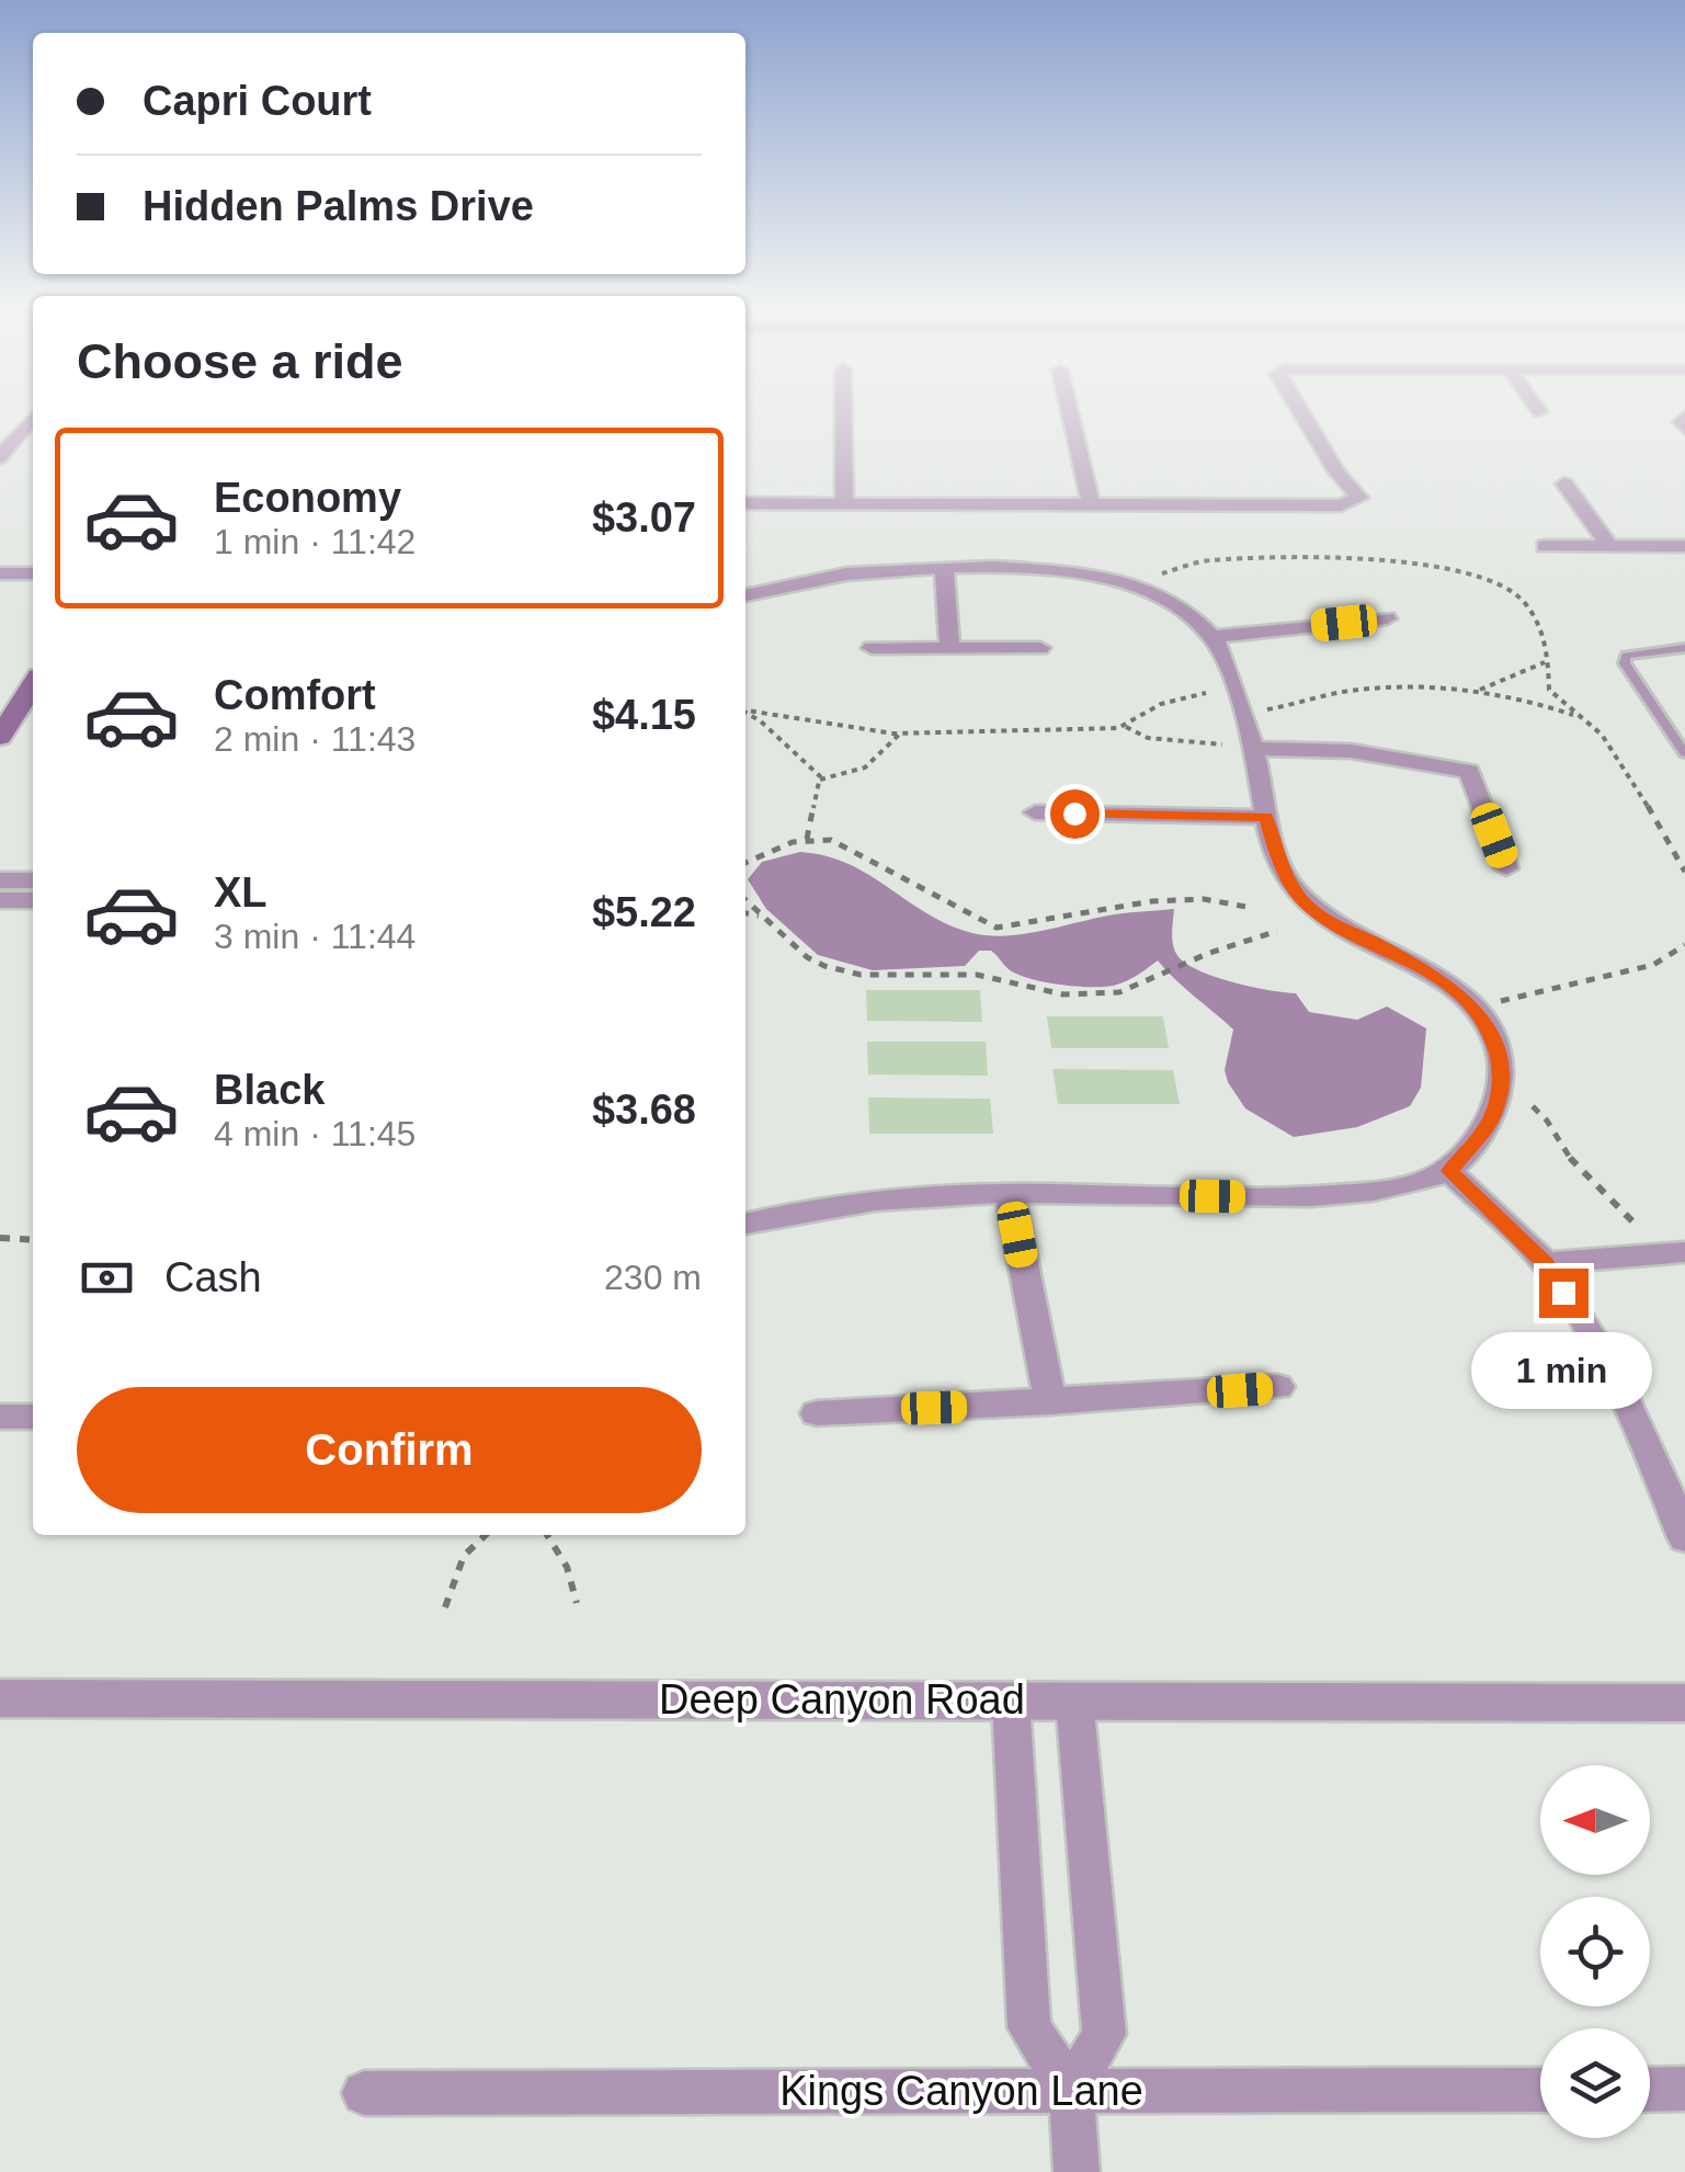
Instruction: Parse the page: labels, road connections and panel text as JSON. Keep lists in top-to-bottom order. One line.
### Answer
{"streets":{"street":["Deep Canyon Road","Kings Canyon Lane"]},"north":"left","page":{"banner":["Capri Court","Hidden Palms Drive"],"heading":"Choose a ride","list":[{"name":"Economy","note":"1 min · 11:42","value":"$3.07"},{"name":"Comfort","note":"2 min · 11:43","value":"$4.15"},{"name":"XL","note":"3 min · 11:44","value":"$5.22"},{"name":"Black","note":"4 min · 11:45","value":"$3.68"}],"pay":["Cash","230 m"],"bubble":"1 min","buttons":"Confirm"}}
